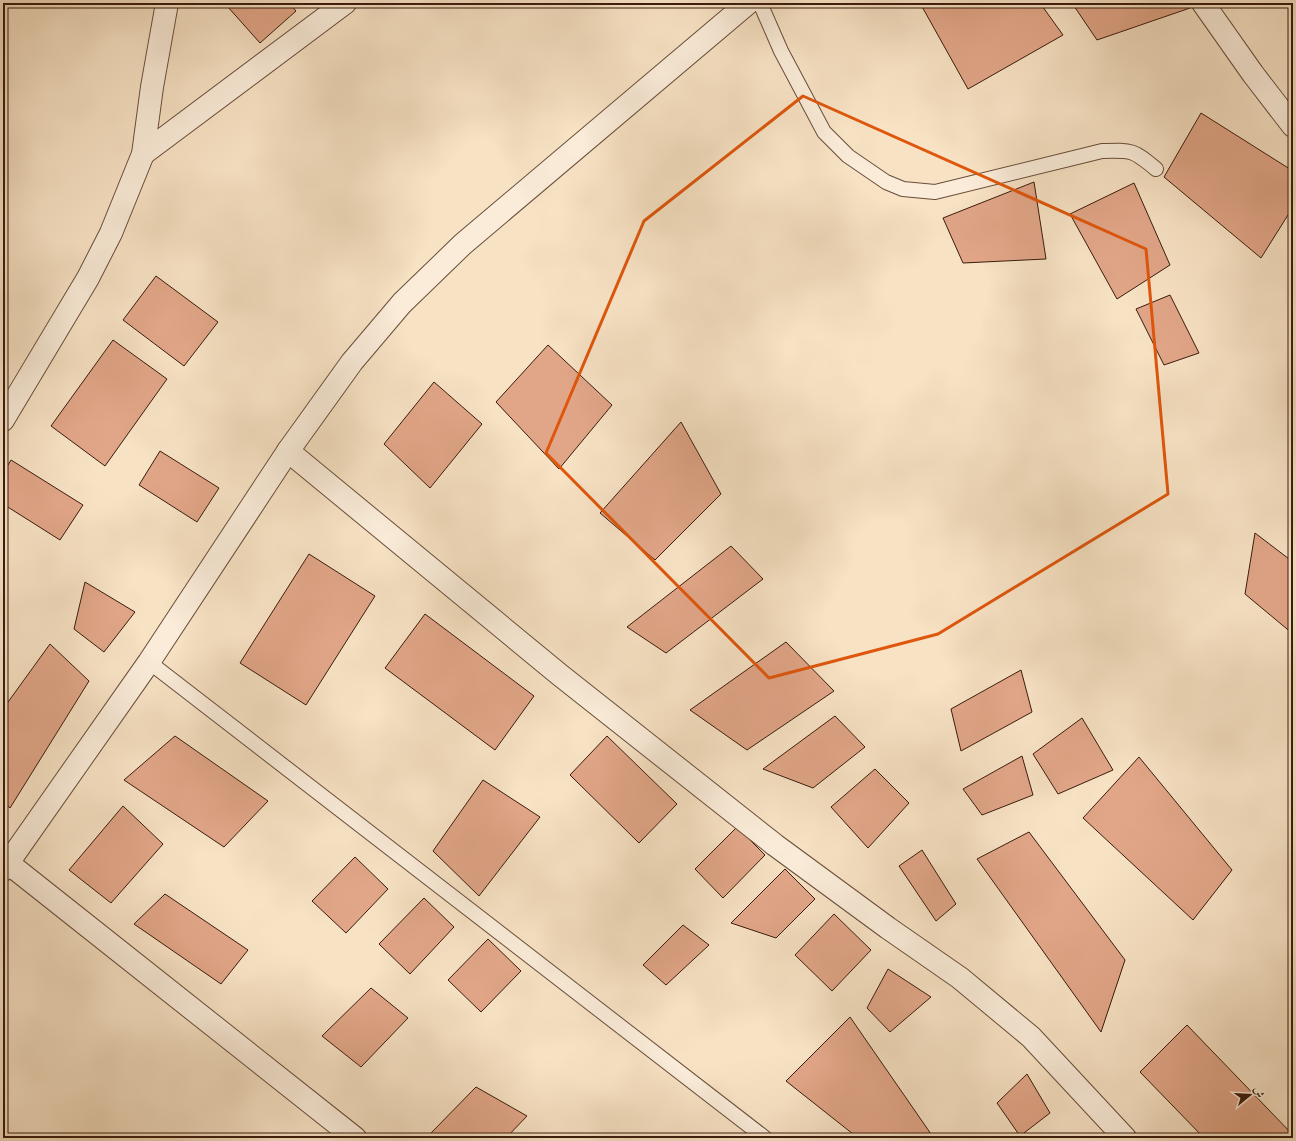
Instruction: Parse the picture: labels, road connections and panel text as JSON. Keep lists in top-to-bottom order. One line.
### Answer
{"north":"right"}
